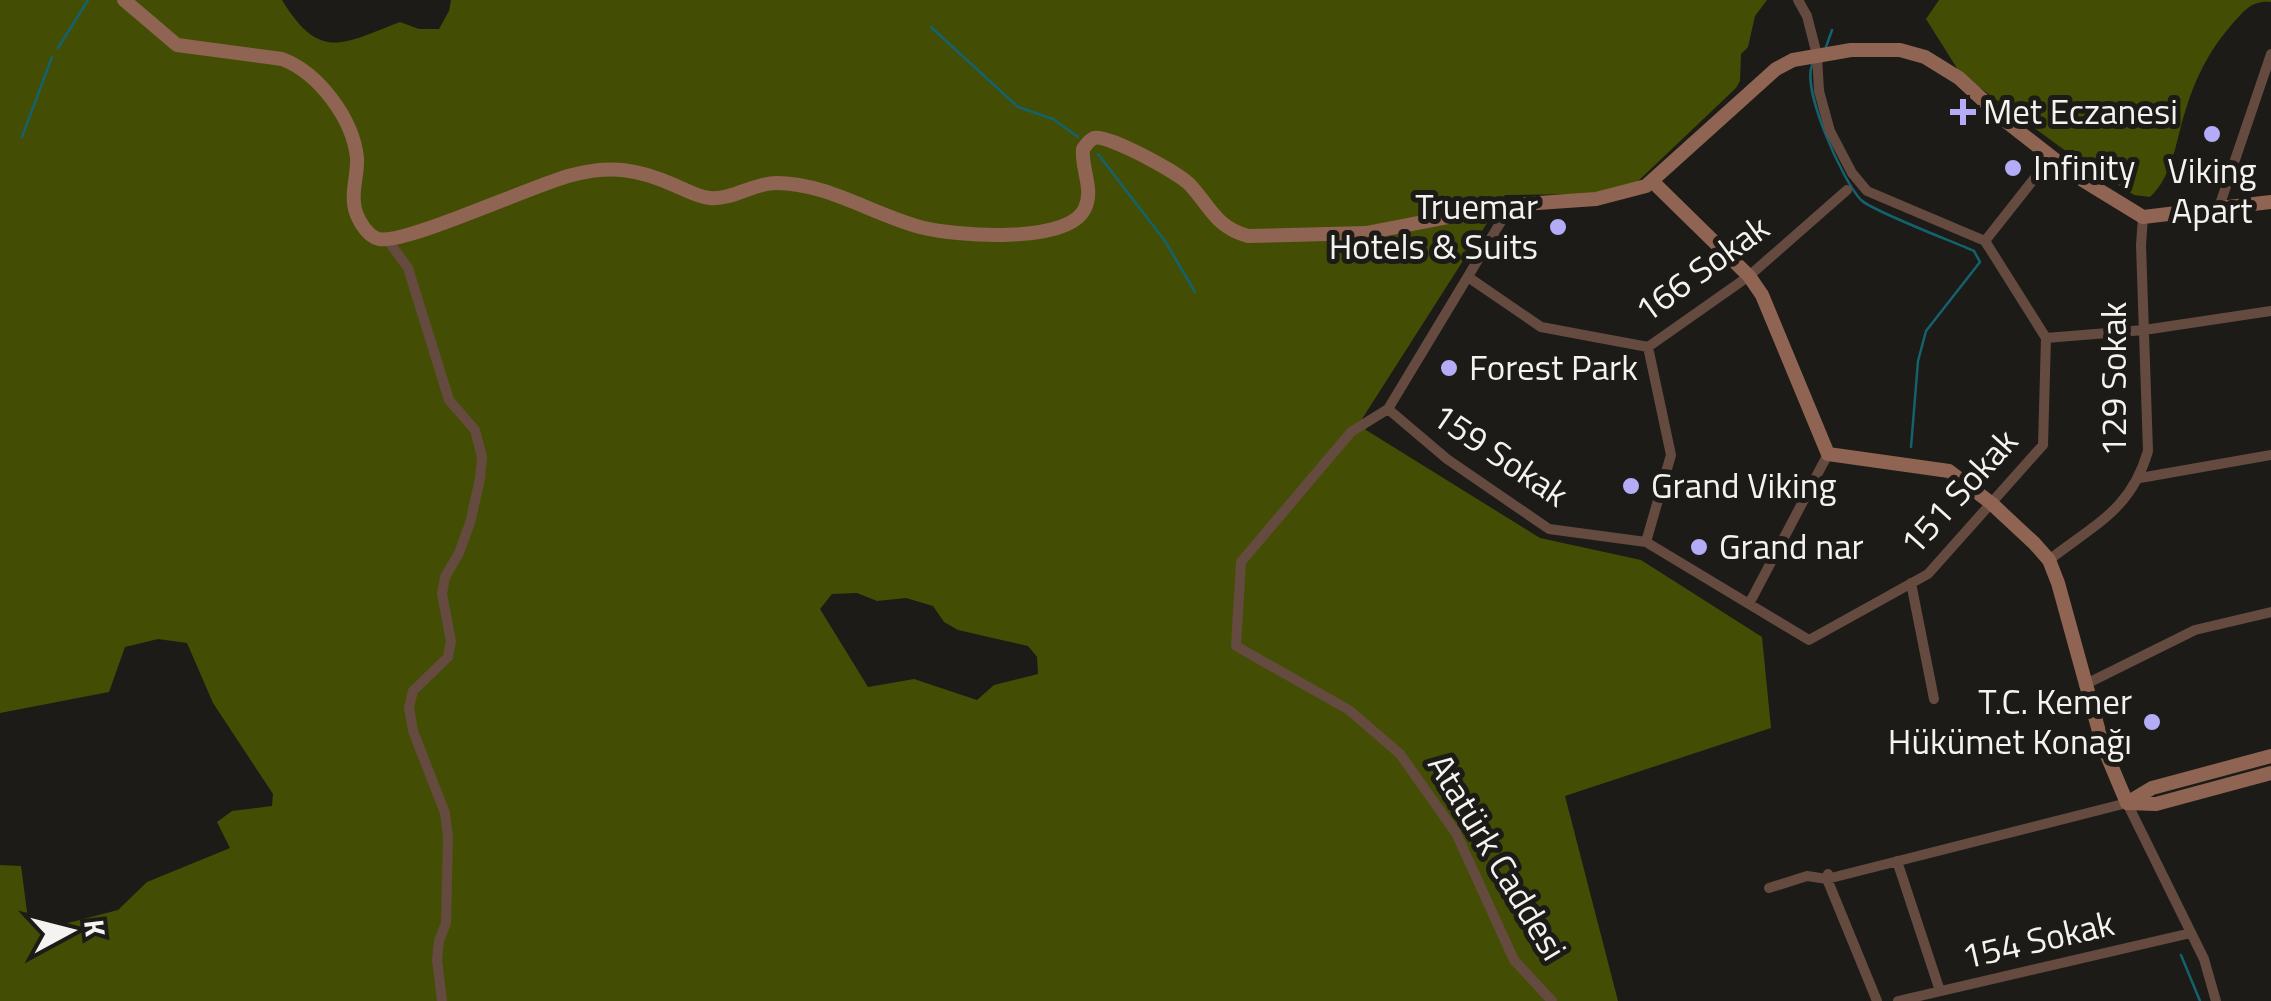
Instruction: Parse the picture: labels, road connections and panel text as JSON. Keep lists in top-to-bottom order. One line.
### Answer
{"streets":{"street":["166 Sokak","129 Sokak","159 Sokak","151 Sokak","Atatürk Caddesi","154 Sokak"]},"crossings":[["166 Sokak","Atatürk Caddesi"],["159 Sokak","Atatürk Caddesi"]],"places":{"health":["Met Eczanesi"],"other":["Viking Apart","Infinity","Truemar Hotels & Suits","Forest Park","Grand Viking","Grand nar","T.C. Kemer Hükümet Konağı"]},"north":"right"}
